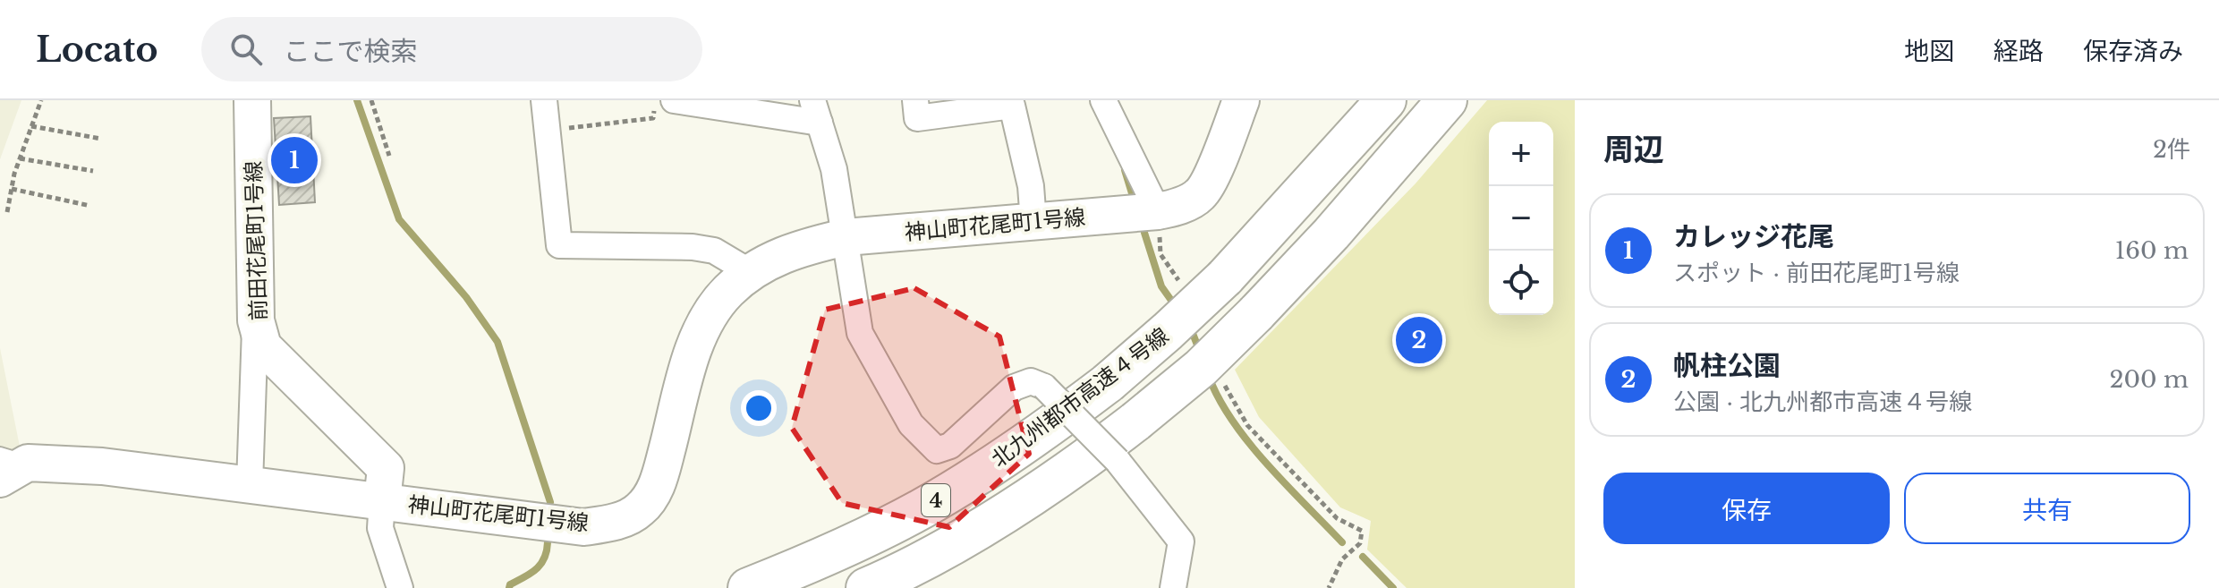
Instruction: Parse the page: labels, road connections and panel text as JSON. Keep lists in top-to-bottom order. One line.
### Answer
{"streets":{"highway":["北九州都市高速４号線","4"],"street":["神山町花尾町1号線","前田花尾町1号線"]},"crossings":[["神山町花尾町1号線","前田花尾町1号線"]],"page":{"header":"Locato","search":"ここで検索","nav":["地図","経路","保存済み"],"heading":["周辺","2件"],"map_buttons":["+","−"],"pins":["1","2"],"list":[{"mark":"1","name":"カレッジ花尾","note":"スポット · 前田花尾町1号線","value":"160 m"},{"mark":"2","name":"帆柱公園","note":"公園 · 北九州都市高速４号線","value":"200 m"}],"buttons":["保存","共有"]}}
